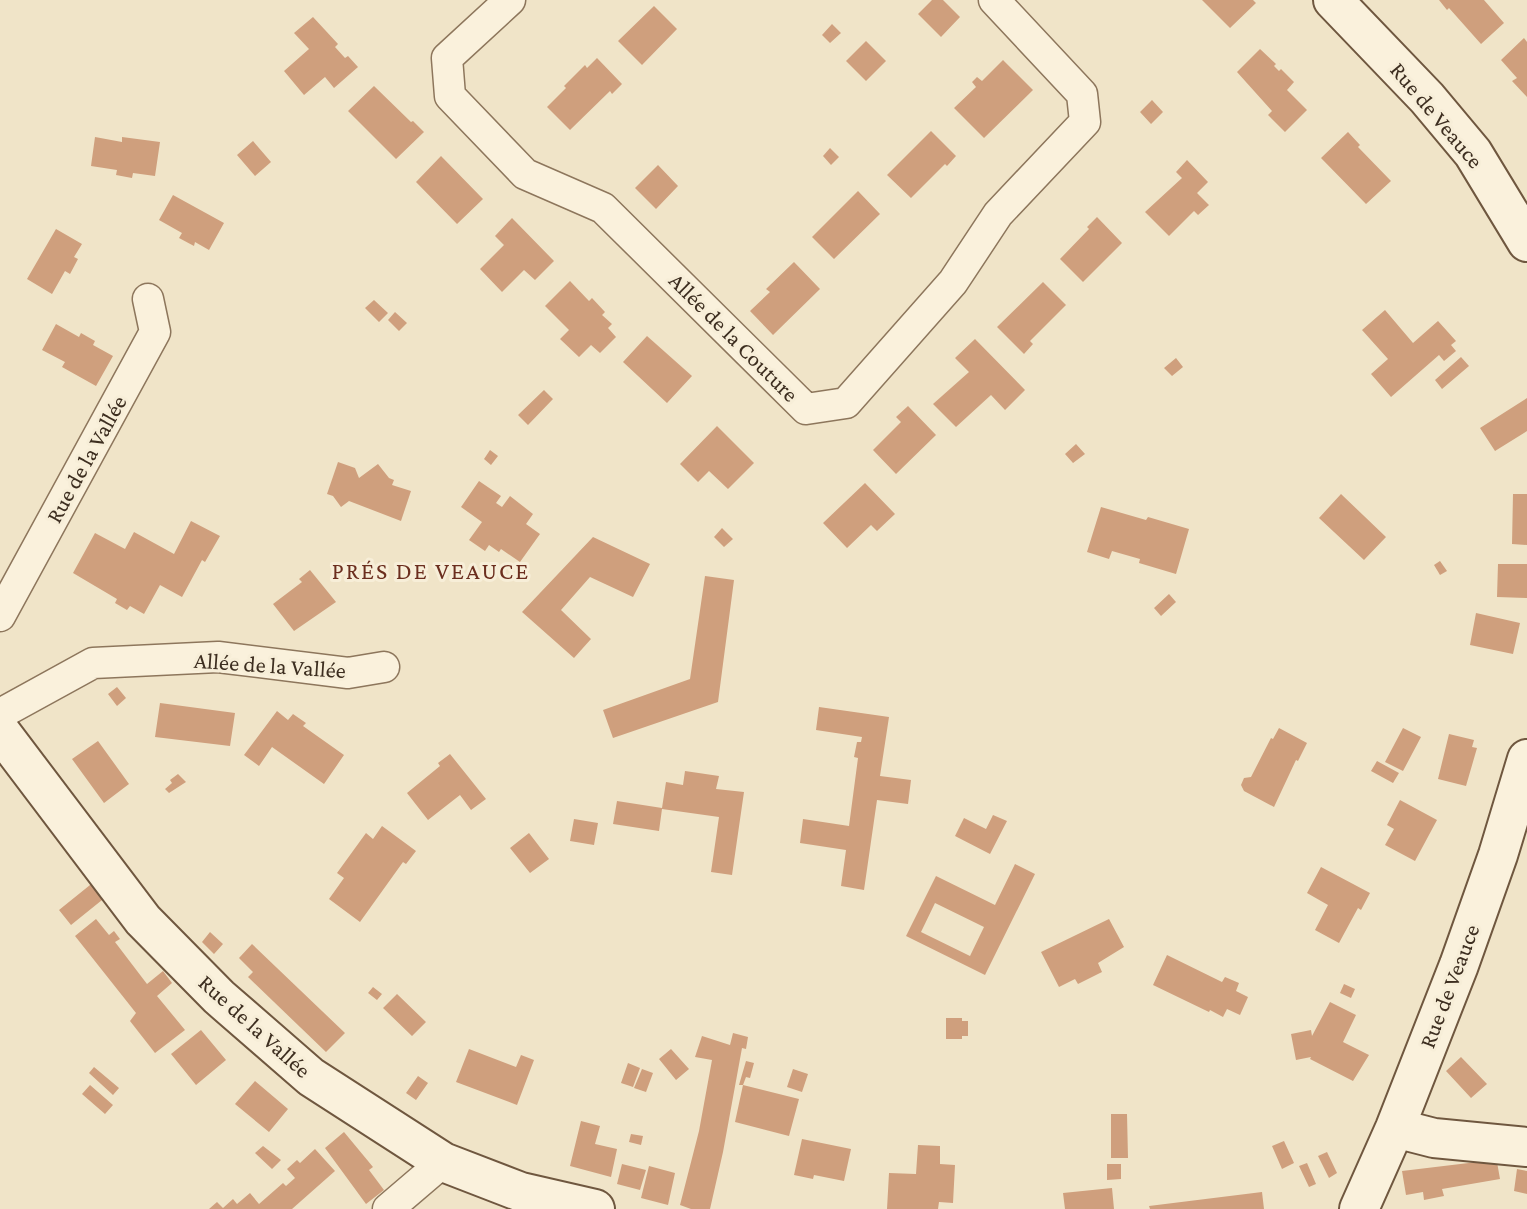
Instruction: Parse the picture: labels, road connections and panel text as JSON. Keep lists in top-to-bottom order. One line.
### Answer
{"streets":{"street":["Rue de Veauce","Allée de la Couture","Rue de la Vallée","Allée de la Vallée"]},"districts":["PRÉS DE VEAUCE"]}
